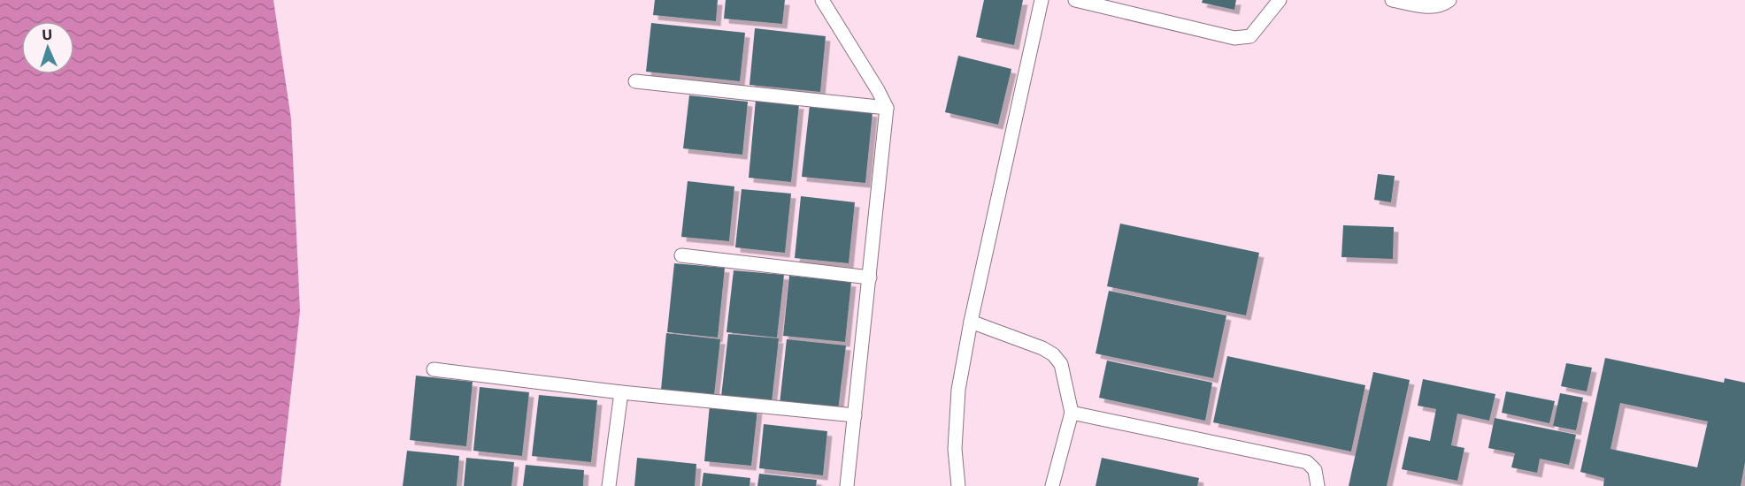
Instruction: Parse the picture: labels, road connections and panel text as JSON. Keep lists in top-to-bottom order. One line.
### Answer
{"north":"top"}
